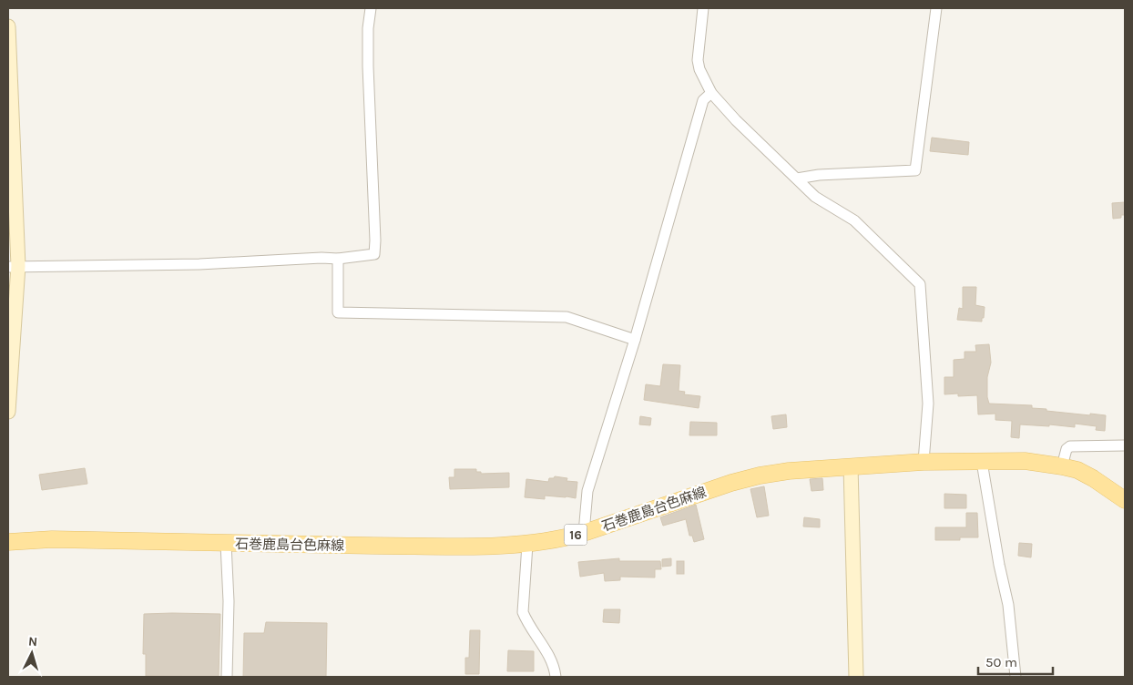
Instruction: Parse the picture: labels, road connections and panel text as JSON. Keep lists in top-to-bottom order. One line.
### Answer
{"streets":{"main road":["石巻鹿島台色麻線","16"]},"scale_bar":"50 m","north":"top"}
